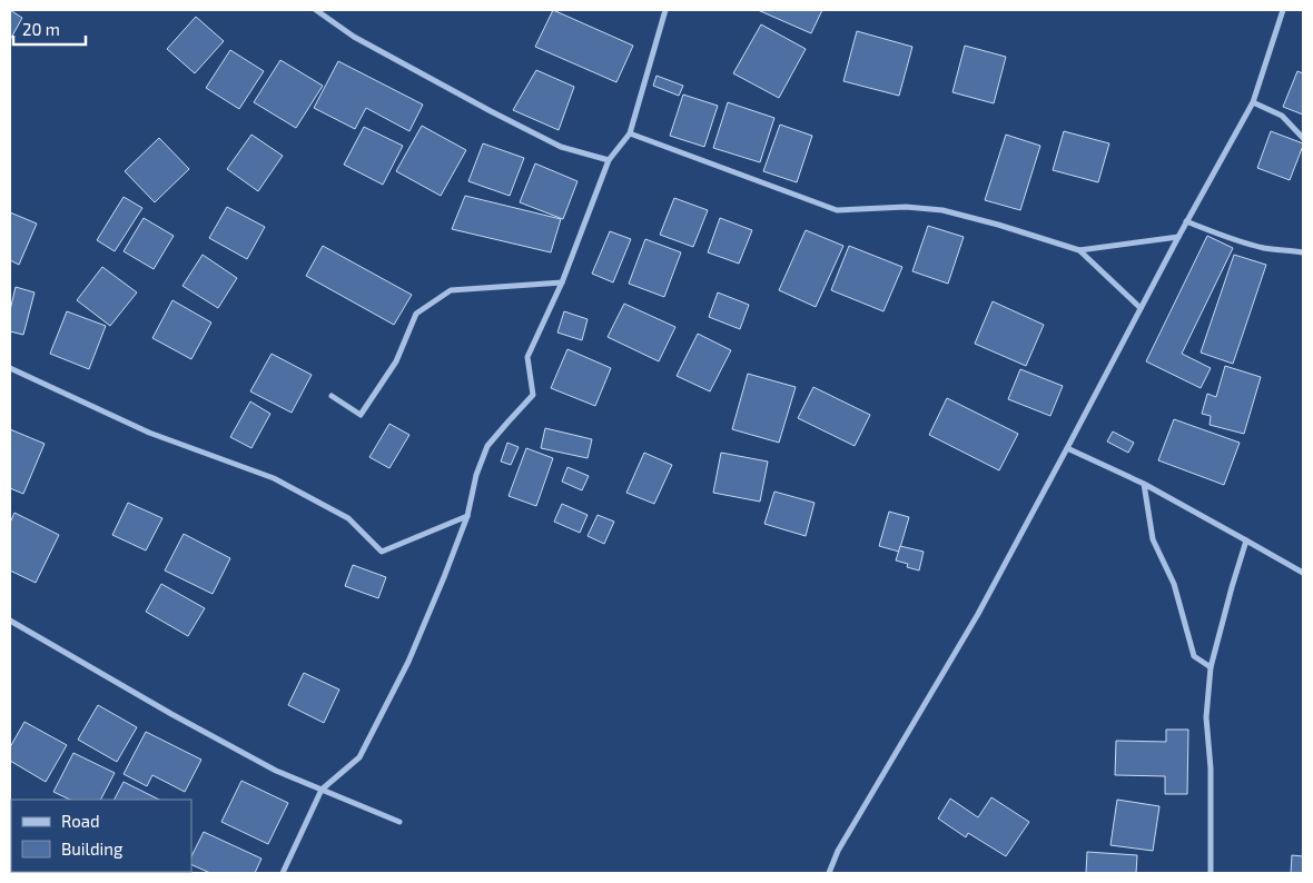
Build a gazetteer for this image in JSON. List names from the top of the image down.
{
  "legend": ["Road", "Building"],
  "scale_bar": "20 m"
}
